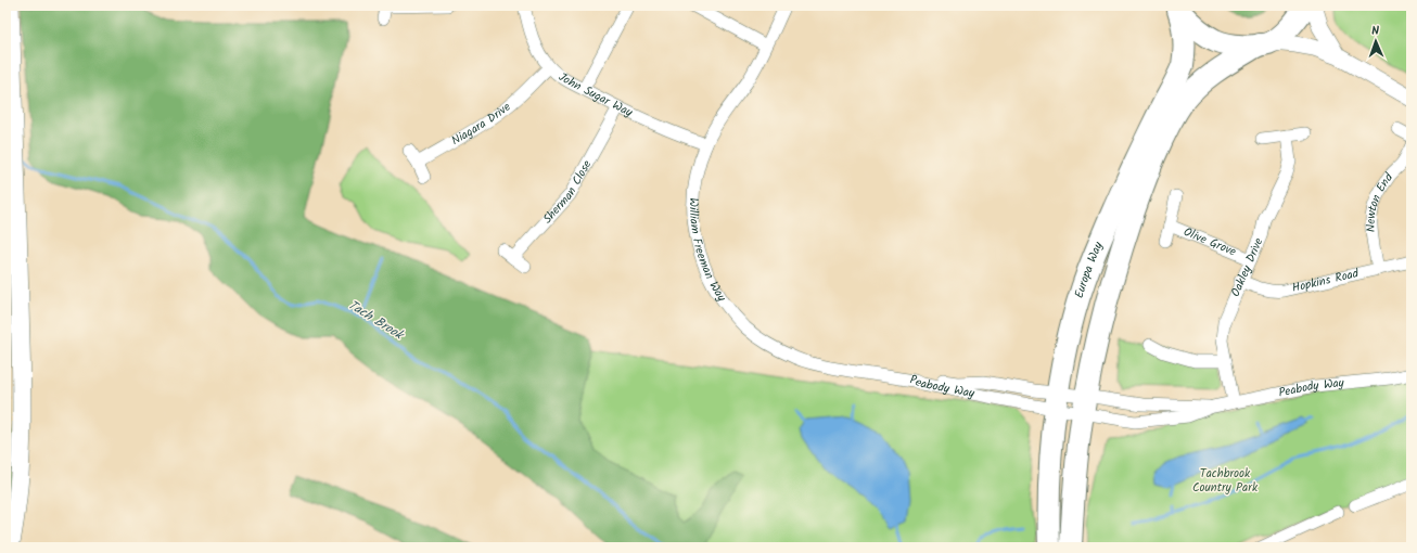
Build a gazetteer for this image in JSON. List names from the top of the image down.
{
  "streets": {
    "highway": ["Europa Way"],
    "street": [
      "John Sugar Way",
      "Niagara Drive",
      "Sherman Close",
      "Newton End",
      "Olive Grove",
      "William Freeman Way",
      "Oakley Drive",
      "Hopkins Road",
      "Peabody Way"
    ]
  },
  "crossings": [
    ["John Sugar Way", "Niagara Drive"],
    ["John Sugar Way", "Sherman Close"],
    ["John Sugar Way", "William Freeman Way"],
    ["Newton End", "Hopkins Road"],
    ["Olive Grove", "Oakley Drive"],
    ["William Freeman Way", "Peabody Way"],
    ["Oakley Drive", "Hopkins Road"],
    ["Oakley Drive", "Peabody Way"],
    ["Europa Way", "Peabody Way"]
  ],
  "water": ["Tach Brook"],
  "parks": ["Tachbrook Country Park"],
  "north": "top"
}
